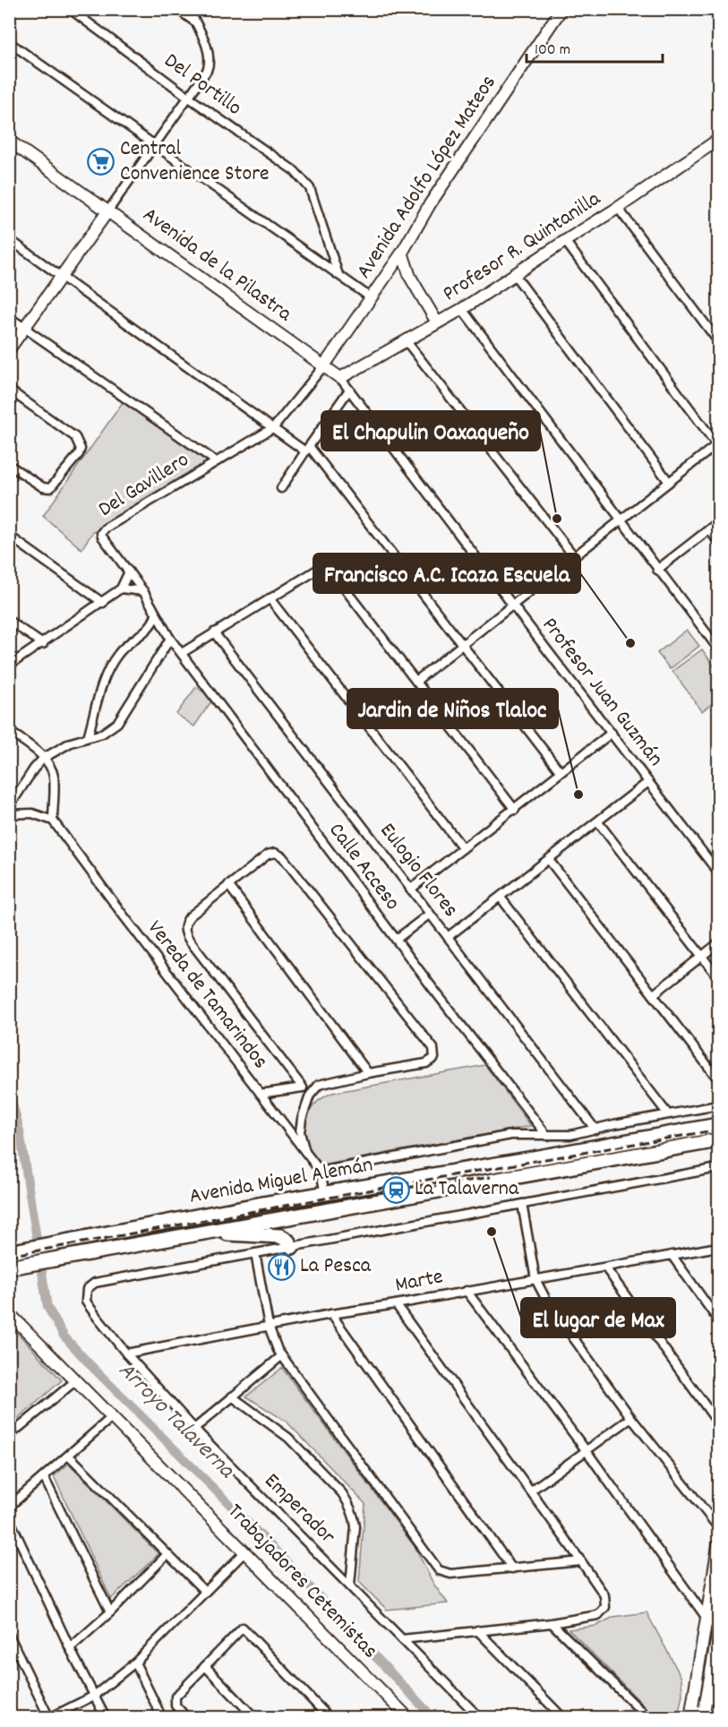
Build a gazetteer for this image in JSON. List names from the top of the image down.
{
  "streets": {
    "highway": ["Avenida Miguel Alemán"],
    "street": [
      "Del Portillo",
      "Avenida Adolfo López Mateos",
      "Profesor R. Quintanilla",
      "Avenida de la Pilastra",
      "Del Gavillero",
      "Profesor Juan Guzmán",
      "Calle Acceso",
      "Eulogio Flores",
      "Vereda de Tamarindos",
      "Marte",
      "Emperador",
      "Trabajadores Cetemistas"
    ]
  },
  "crossings": [
    ["Avenida Adolfo López Mateos", "Avenida de la Pilastra"],
    ["Avenida Adolfo López Mateos", "Del Gavillero"],
    ["Profesor R. Quintanilla", "Avenida de la Pilastra"],
    ["Profesor R. Quintanilla", "Profesor Juan Guzmán"],
    ["Avenida de la Pilastra", "Del Gavillero"],
    ["Avenida de la Pilastra", "Profesor Juan Guzmán"],
    ["Del Gavillero", "Calle Acceso"],
    ["Vereda de Tamarindos", "Avenida Miguel Alemán"],
    ["Marte", "Emperador"]
  ],
  "water": ["Arroyo Talaverna"],
  "places": {
    "supermarket": ["Central Convenience Store"],
    "other": [
      "El Chapulin Oaxaqueño",
      "Francisco A.C. Icaza Escuela",
      "Jardin de Niños Tlaloc",
      "El lugar de Max"
    ],
    "station": ["La Talaverna"],
    "restaurant": ["La Pesca"]
  },
  "scale_bar": "100 m"
}
